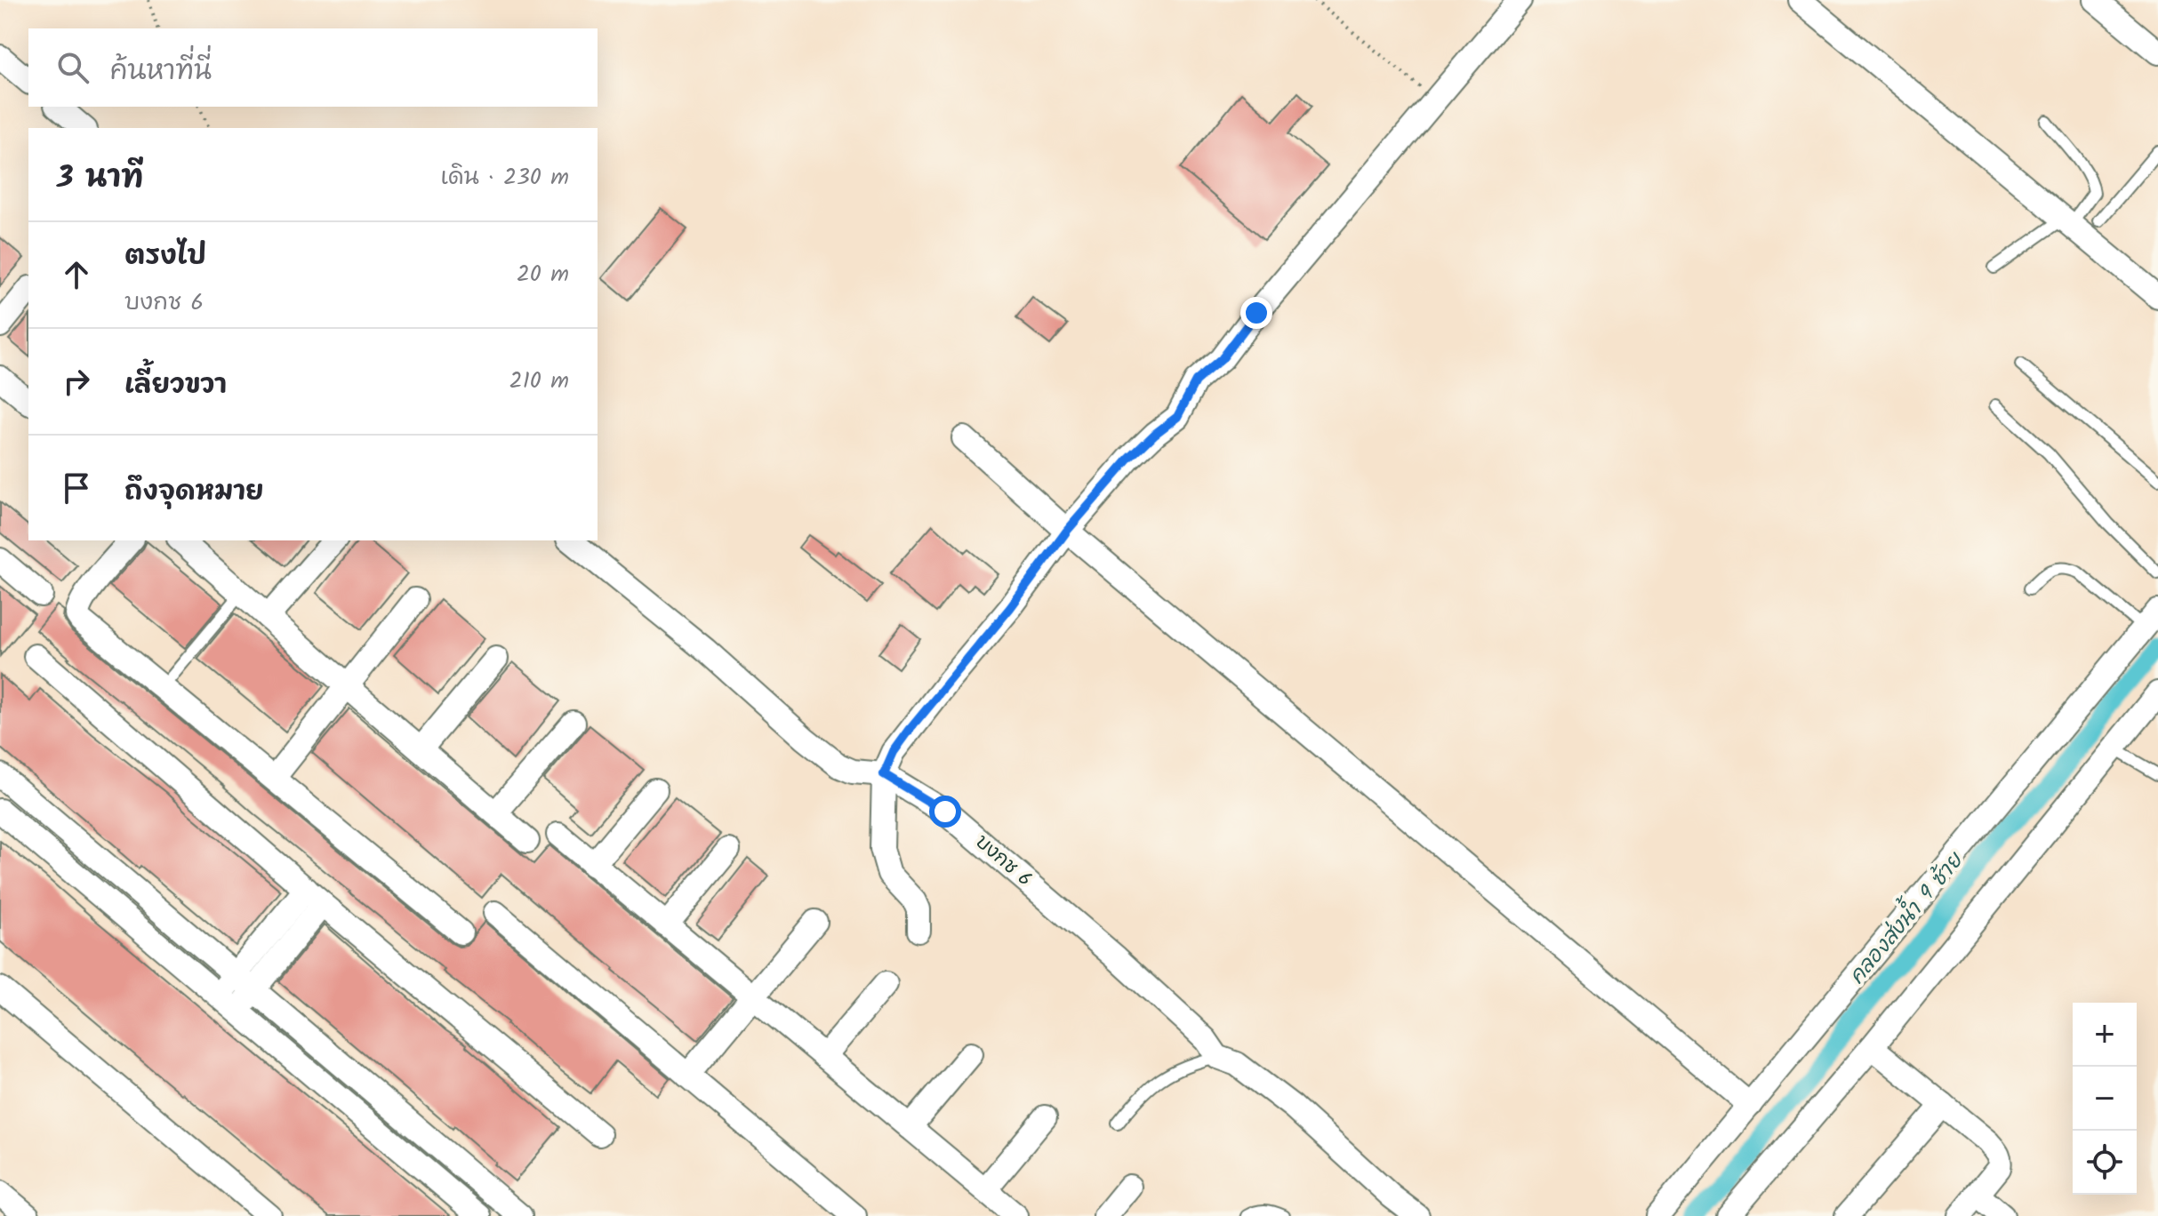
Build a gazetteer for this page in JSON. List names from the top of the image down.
{
  "streets": {
    "street": ["บงกช 6"]
  },
  "water": ["คลองส่งน้ำ 9 ซ้าย"],
  "page": {
    "search": "ค้นหาที่นี่",
    "heading": ["3 นาที", "เดิน · 230 m"],
    "list": [
      ["ตรงไป", "บงกช 6", "20 m"],
      ["เลี้ยวขวา", "210 m"],
      "ถึงจุดหมาย"
    ],
    "map_buttons": ["+", "−"]
  }
}
